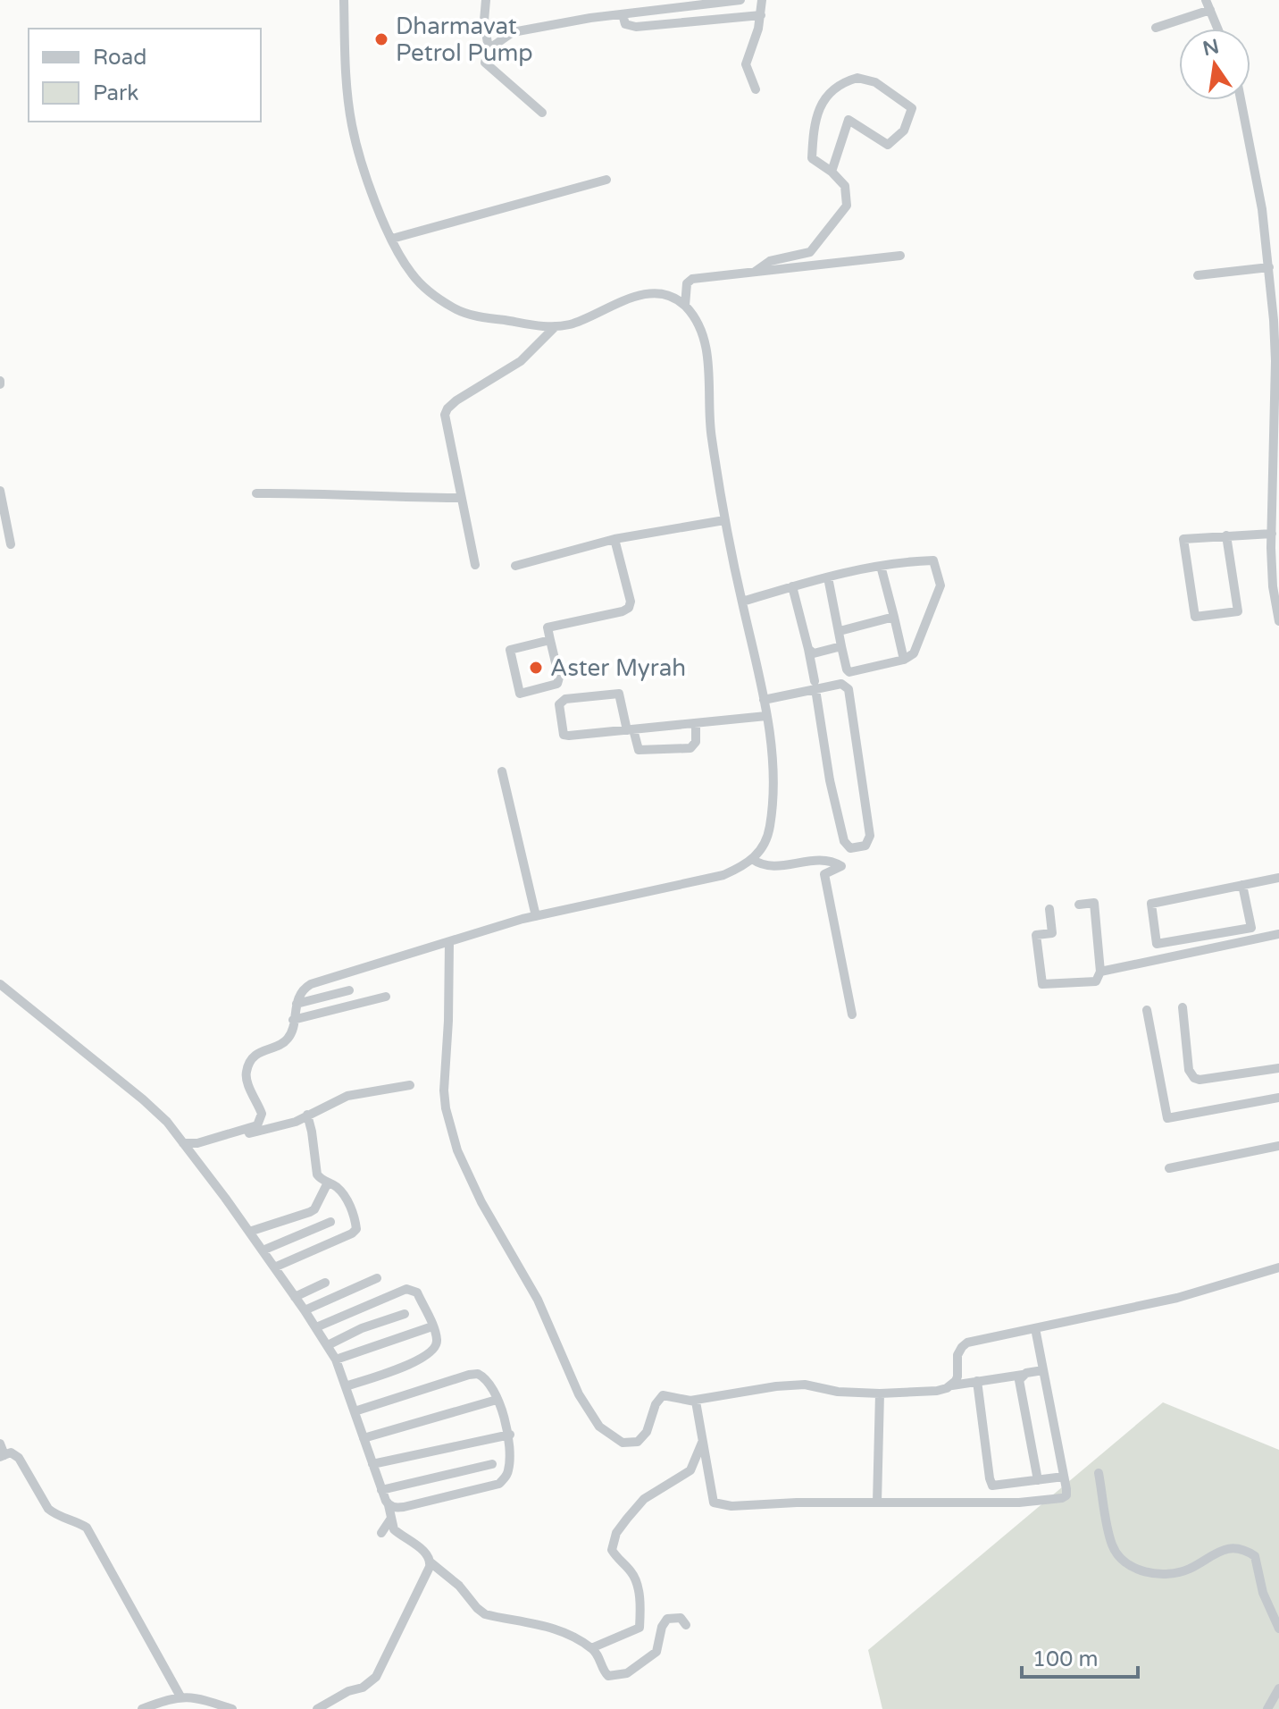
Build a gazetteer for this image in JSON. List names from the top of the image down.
{
  "places": ["Dharmavat Petrol Pump", "Aster Myrah"],
  "legend": ["Road", "Park"],
  "scale_bar": "100 m",
  "north": "top"
}
